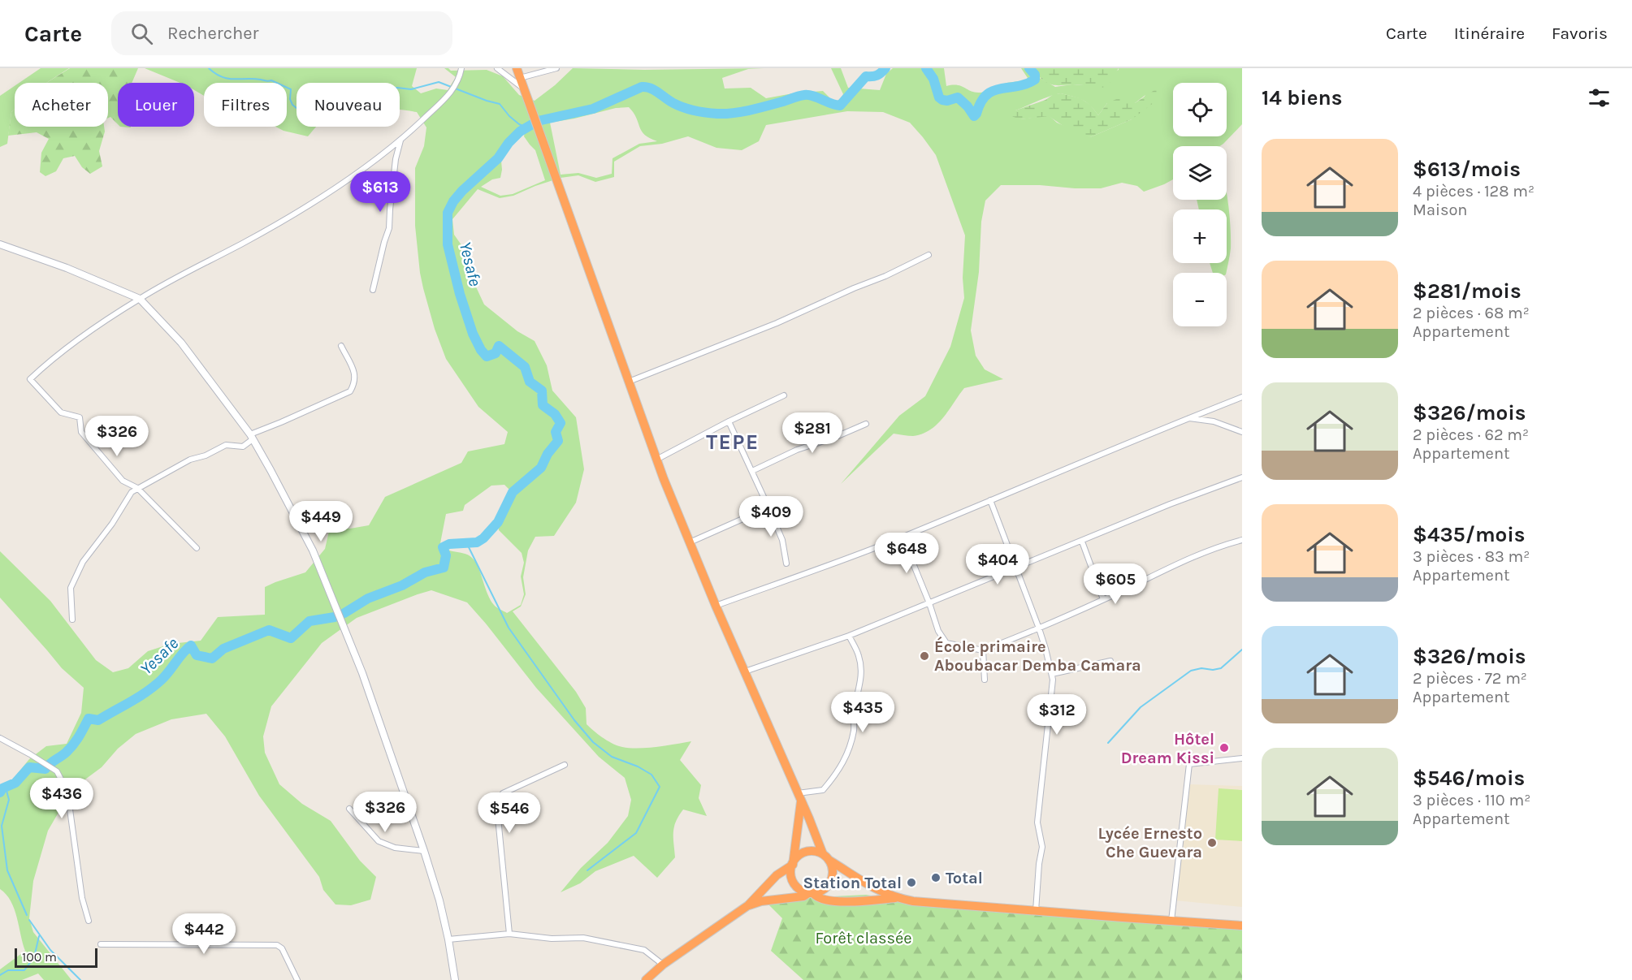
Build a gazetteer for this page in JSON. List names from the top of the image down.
{
  "districts": ["TEPE"],
  "water": ["Yesafe"],
  "parks": ["Forêt classée"],
  "places": [
    "École primaire Aboubacar Demba Camara",
    "Hôtel Dream Kissi",
    "Lycée Ernesto Che Guevara",
    "Total",
    "Station Total"
  ],
  "scale_bar": "100 m",
  "page": {
    "header": "Carte",
    "search": "Rechercher",
    "nav": ["Carte", "Itinéraire", "Favoris"],
    "heading": "14 biens",
    "map_buttons": ["+", "−"],
    "chip": [
      "Acheter",
      "Louer",
      "Filtres",
      "Nouveau"
    ],
    "list": [
      {
        "name": "$613/mois",
        "note": "4 pièces · 128 m² · Maison"
      },
      {
        "name": "$281/mois",
        "note": "2 pièces · 68 m² · Appartement"
      },
      {
        "name": "$326/mois",
        "note": "2 pièces · 62 m² · Appartement"
      },
      {
        "name": "$435/mois",
        "note": "3 pièces · 83 m² · Appartement"
      },
      {
        "name": "$326/mois",
        "note": "2 pièces · 72 m² · Appartement"
      },
      {
        "name": "$546/mois",
        "note": "3 pièces · 110 m² · Appartement"
      }
    ],
    "price": [
      "$613",
      "$281",
      "$326",
      "$409",
      "$449",
      "$648",
      "$404",
      "$605",
      "$435",
      "$312",
      "$436",
      "$326",
      "$546",
      "$442"
    ],
    "scale": "100 m"
  }
}
